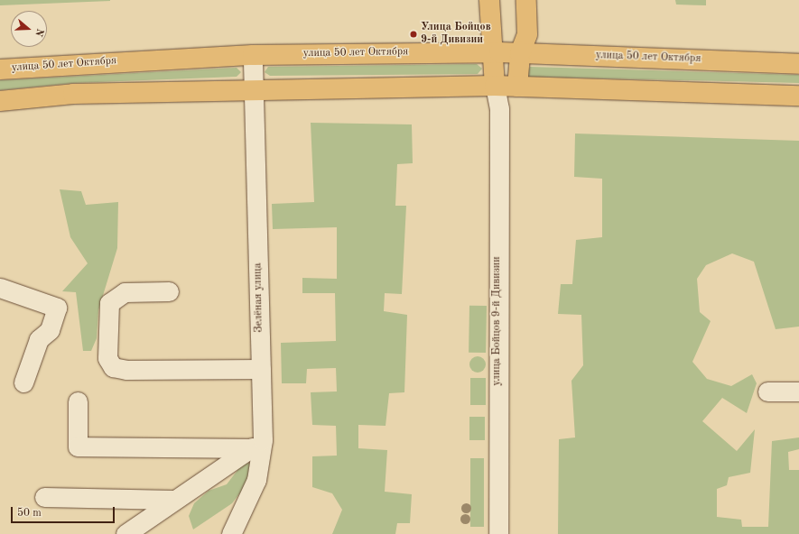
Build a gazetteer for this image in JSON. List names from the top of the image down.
{
  "streets": {
    "main road": ["улица 50 лет Октября", "улица Бойцов 9-й Дивизии"],
    "street": ["Зелёная улица"]
  },
  "crossings": [
    ["улица 50 лет Октября", "Зелёная улица"],
    ["улица 50 лет Октября", "улица Бойцов 9-й Дивизии"]
  ],
  "places": ["Улица Бойцов 9-й Дивизии"],
  "scale_bar": "50 m",
  "north": "right"
}
